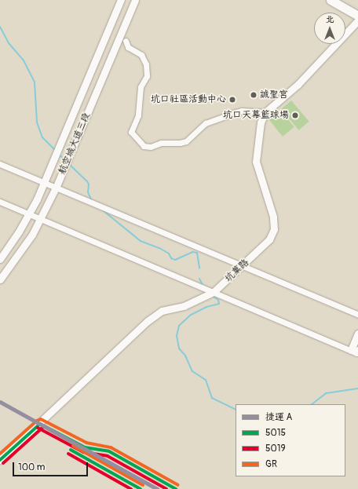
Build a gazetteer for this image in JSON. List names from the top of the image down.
{
  "streets": {
    "street": ["航空城大道三段", "坑菓路"]
  },
  "places": ["誠聖宮", "坑口社區活動中心", "坑口天幕籃球場"],
  "lines": [
    "metro line A",
    "transit line GR",
    "transit line 5015",
    "transit line 5019"
  ],
  "legend": [
    "捷運 A",
    "5015",
    "5019",
    "GR"
  ],
  "scale_bar": "100 m",
  "north": "top"
}
